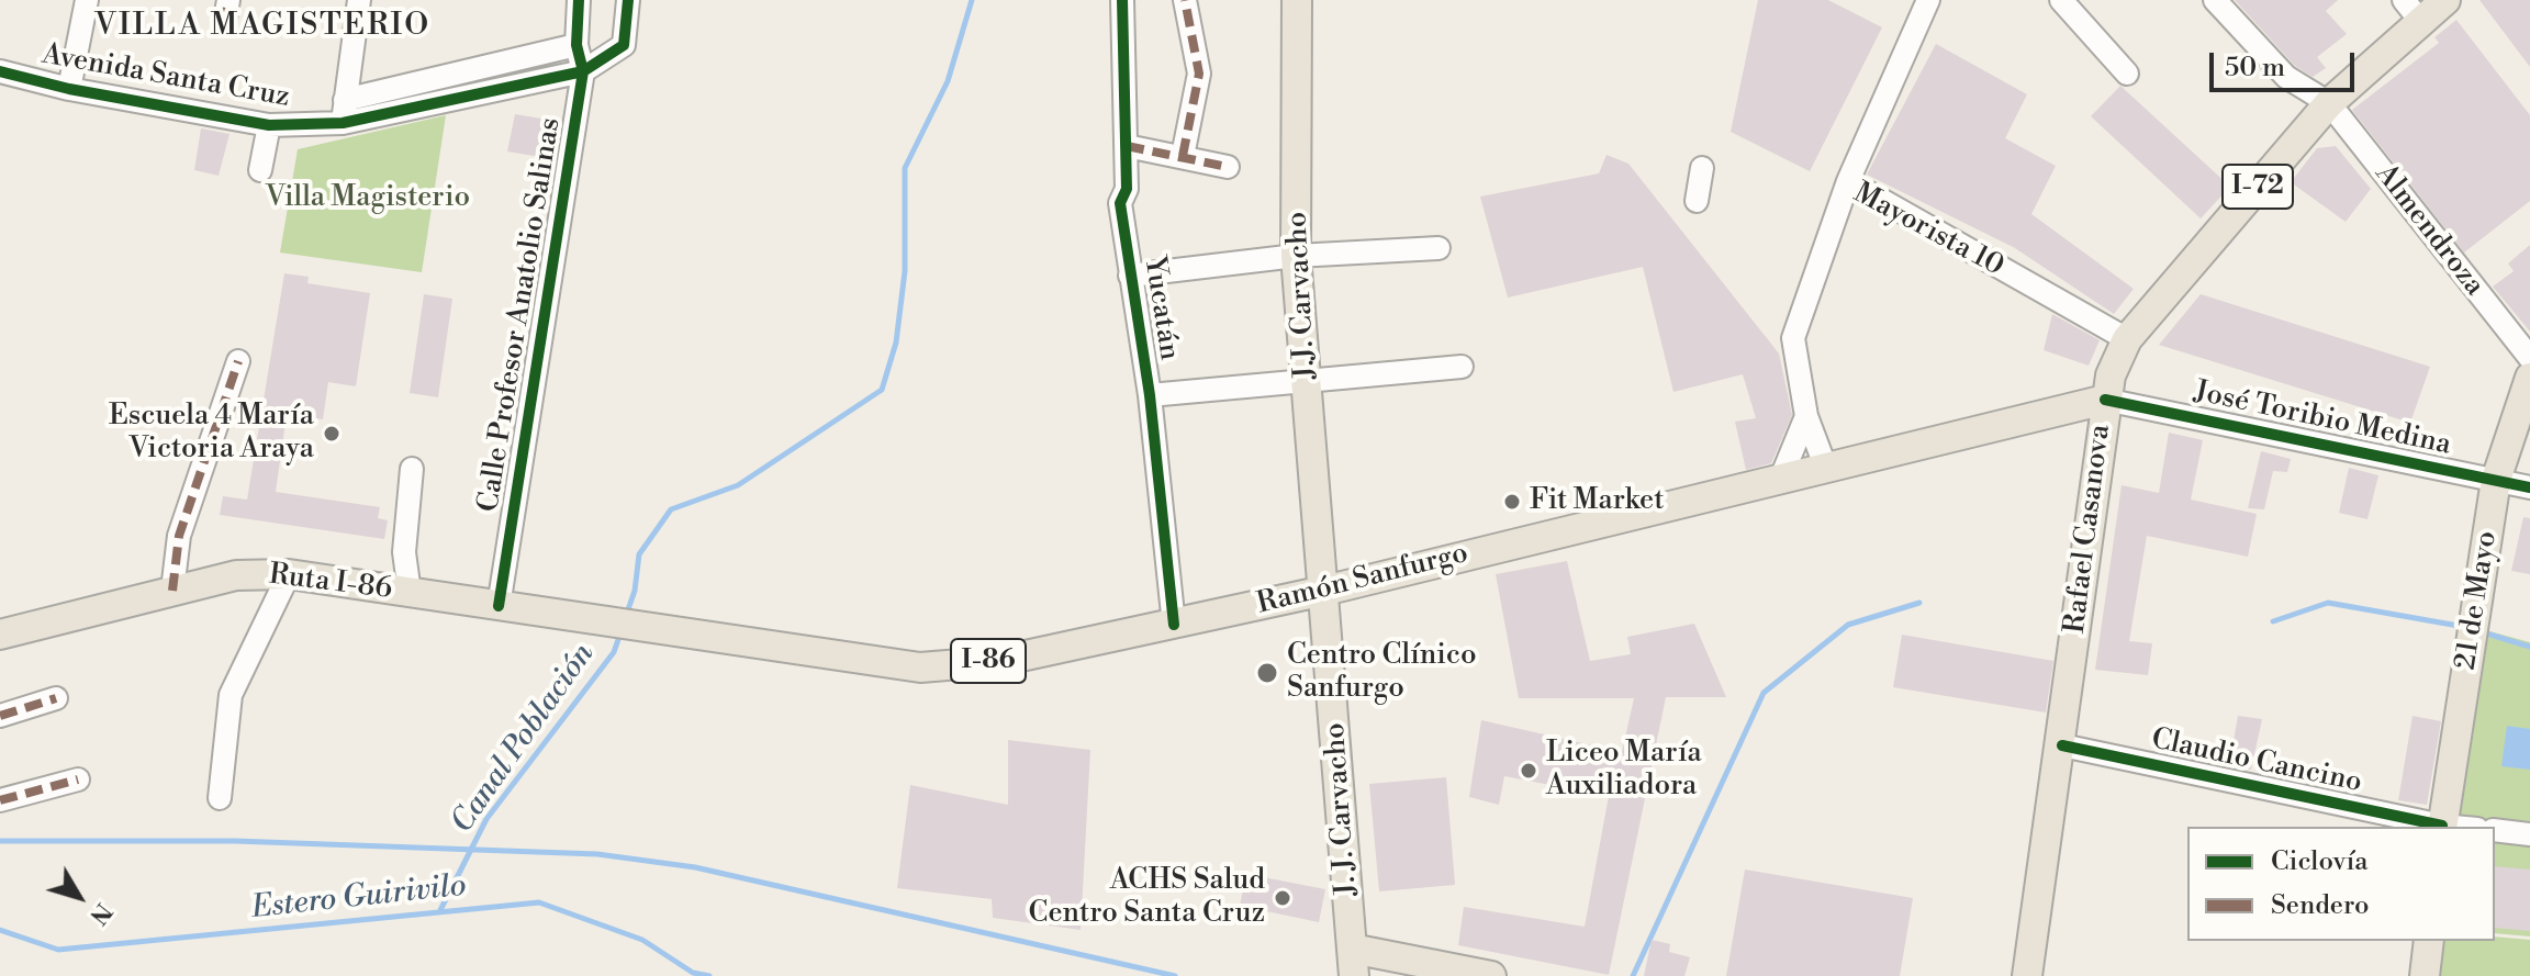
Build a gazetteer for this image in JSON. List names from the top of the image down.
{
  "streets": {
    "main road": [
      "I-72",
      "J.J. Carvacho",
      "Rafael Casanova",
      "Ramón Sanfurgo",
      "Ruta I-86",
      "21 de Mayo",
      "I-86",
      "J. J. Carvacho"
    ],
    "street": [
      "Avenida Santa Cruz",
      "Mayorista 10",
      "Almendroza",
      "Yucatán",
      "Calle Profesor Anatolio Salinas",
      "José Toribio Medina",
      "Claudio Cancino"
    ]
  },
  "crossings": [
    ["Avenida Santa Cruz", "Calle Profesor Anatolio Salinas"],
    ["Mayorista 10", "Rafael Casanova"],
    ["Mayorista 10", "Ramón Sanfurgo"],
    ["Almendroza", "Rafael Casanova"],
    ["J.J. Carvacho", "Ramón Sanfurgo"],
    ["J.J. Carvacho", "J. J. Carvacho"],
    ["Yucatán", "Ramón Sanfurgo"],
    ["Calle Profesor Anatolio Salinas", "Ruta I-86"],
    ["José Toribio Medina", "Rafael Casanova"],
    ["José Toribio Medina", "Ramón Sanfurgo"],
    ["José Toribio Medina", "21 de Mayo"],
    ["Rafael Casanova", "Ramón Sanfurgo"],
    ["Rafael Casanova", "Claudio Cancino"],
    ["Ramón Sanfurgo", "Ruta I-86"],
    ["Ramón Sanfurgo", "J. J. Carvacho"],
    ["21 de Mayo", "Claudio Cancino"]
  ],
  "districts": ["VILLA MAGISTERIO"],
  "water": ["Canal Población", "Estero Guirivilo"],
  "parks": ["Villa Magisterio"],
  "places": [
    "Escuela 4 María Victoria Araya",
    "Fit Market",
    "Centro Clínico Sanfurgo",
    "Liceo María Auxiliadora",
    "ACHS Salud Centro Santa Cruz"
  ],
  "legend": ["Ciclovía", "Sendero"],
  "scale_bar": "50 m",
  "north": "bottom right"
}
